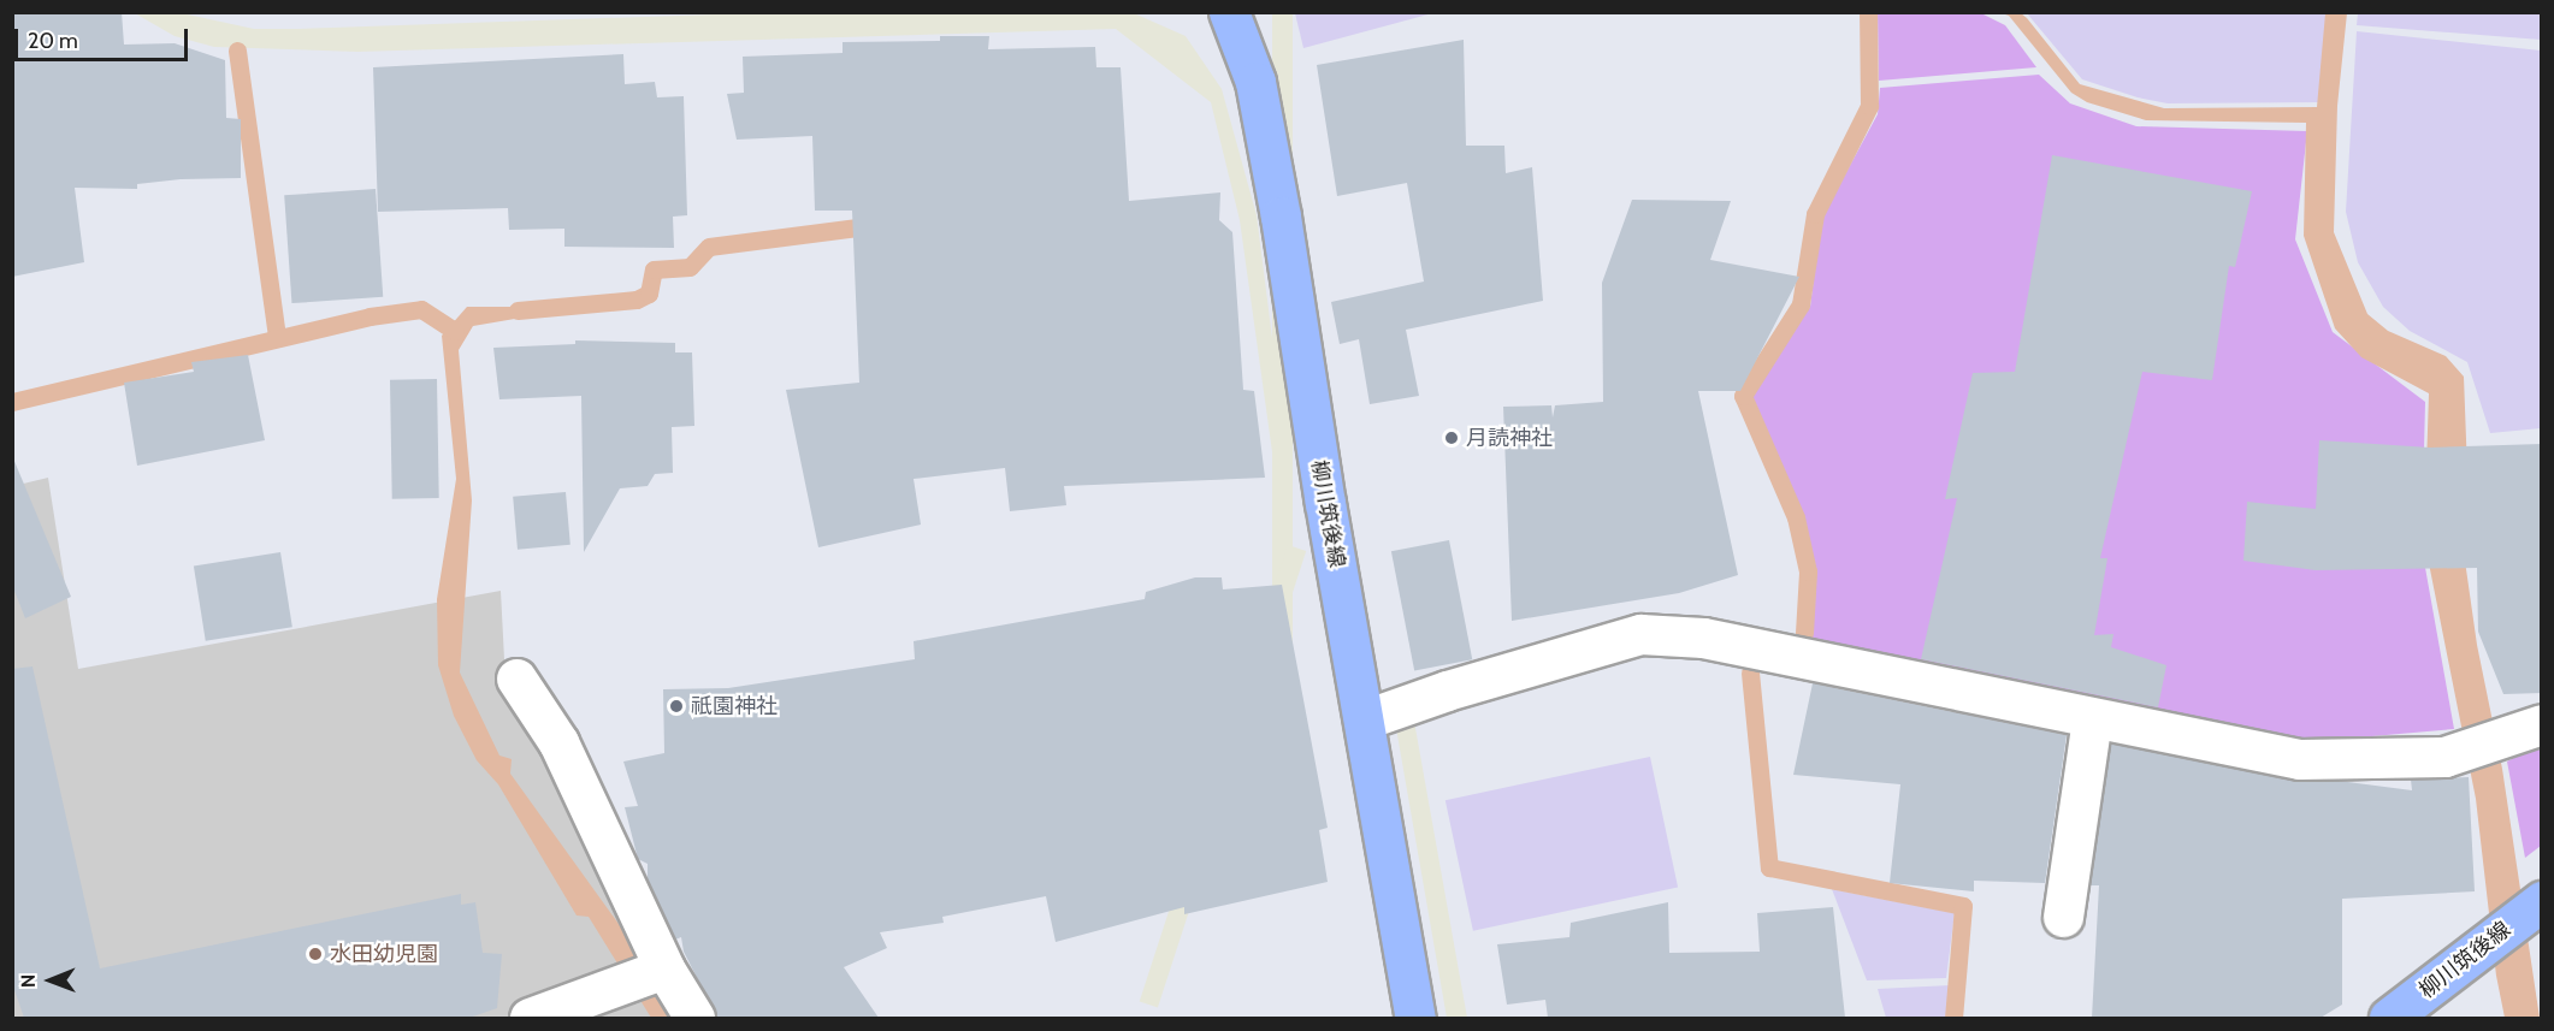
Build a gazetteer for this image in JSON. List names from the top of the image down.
{
  "streets": {
    "main road": ["柳川筑後線"]
  },
  "places": ["月読神社", "祇園神社", "水田幼児園"],
  "scale_bar": "20 m",
  "north": "left"
}
